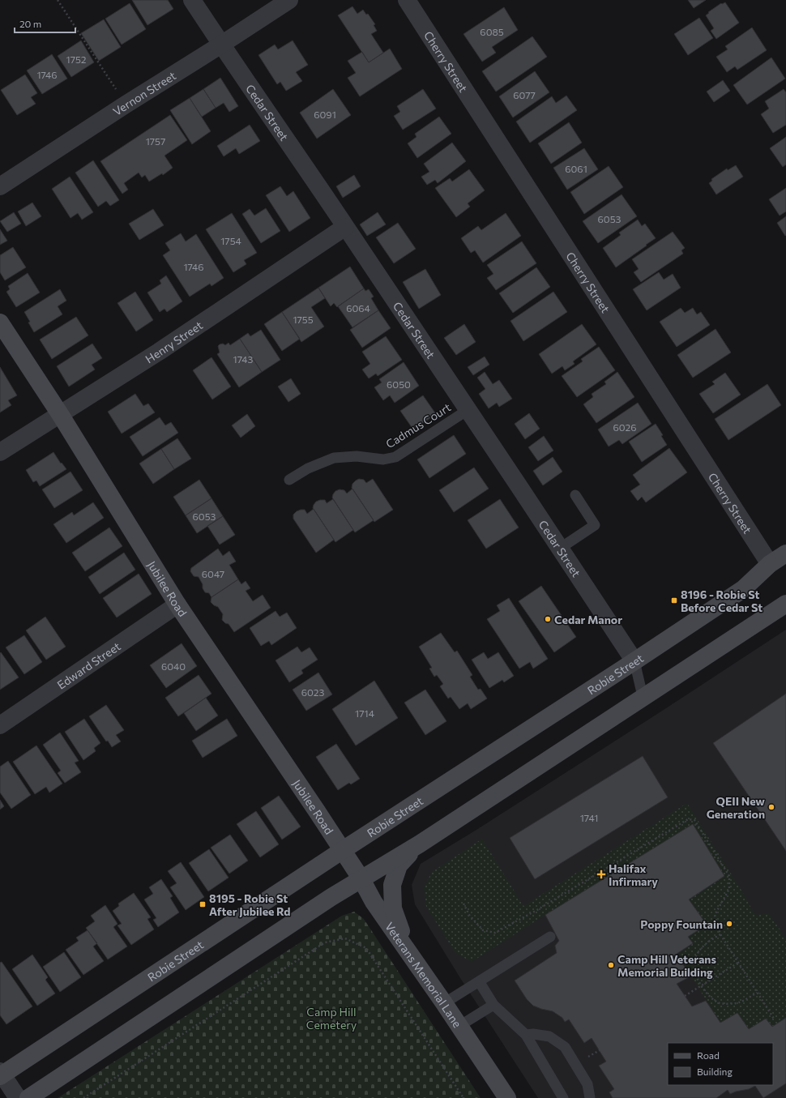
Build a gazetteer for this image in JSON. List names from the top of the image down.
{
  "streets": {
    "main road": ["Jubilee Road", "Robie Street", "Veterans Memorial Lane"],
    "street": [
      "Cherry Street",
      "Vernon Street",
      "Cedar Street",
      "Henry Street",
      "Edward Street"
    ],
    "lane": ["Cadmus Court"]
  },
  "crossings": [
    ["Cherry Street", "Robie Street"],
    ["Vernon Street", "Cedar Street"],
    ["Cedar Street", "Henry Street"],
    ["Cedar Street", "Cadmus Court"],
    ["Cedar Street", "Robie Street"],
    ["Henry Street", "Jubilee Road"],
    ["Jubilee Road", "Edward Street"],
    ["Jubilee Road", "Robie Street"],
    ["Jubilee Road", "Veterans Memorial Lane"],
    ["Robie Street", "Veterans Memorial Lane"]
  ],
  "parks": ["Camp Hill Cemetery"],
  "places": {
    "transit": ["8196 - Robie St Before Cedar St", "8195 - Robie St After Jubilee Rd"],
    "other": [
      "Cedar Manor",
      "QEII New Generation",
      "Poppy Fountain",
      "Camp Hill Veterans Memorial Building"
    ],
    "health": ["Halifax Infirmary"]
  },
  "house_numbers": [
    "6085",
    "1752",
    "1746",
    "6077",
    "6091",
    "1757",
    "6061",
    "6053",
    "1754",
    "1746",
    "6064",
    "1755",
    "1743",
    "6050",
    "6026",
    "6053",
    "6047",
    "6040",
    "6023",
    "1714",
    "1741"
  ],
  "legend": ["Road", "Building"],
  "scale_bar": "20 m"
}
